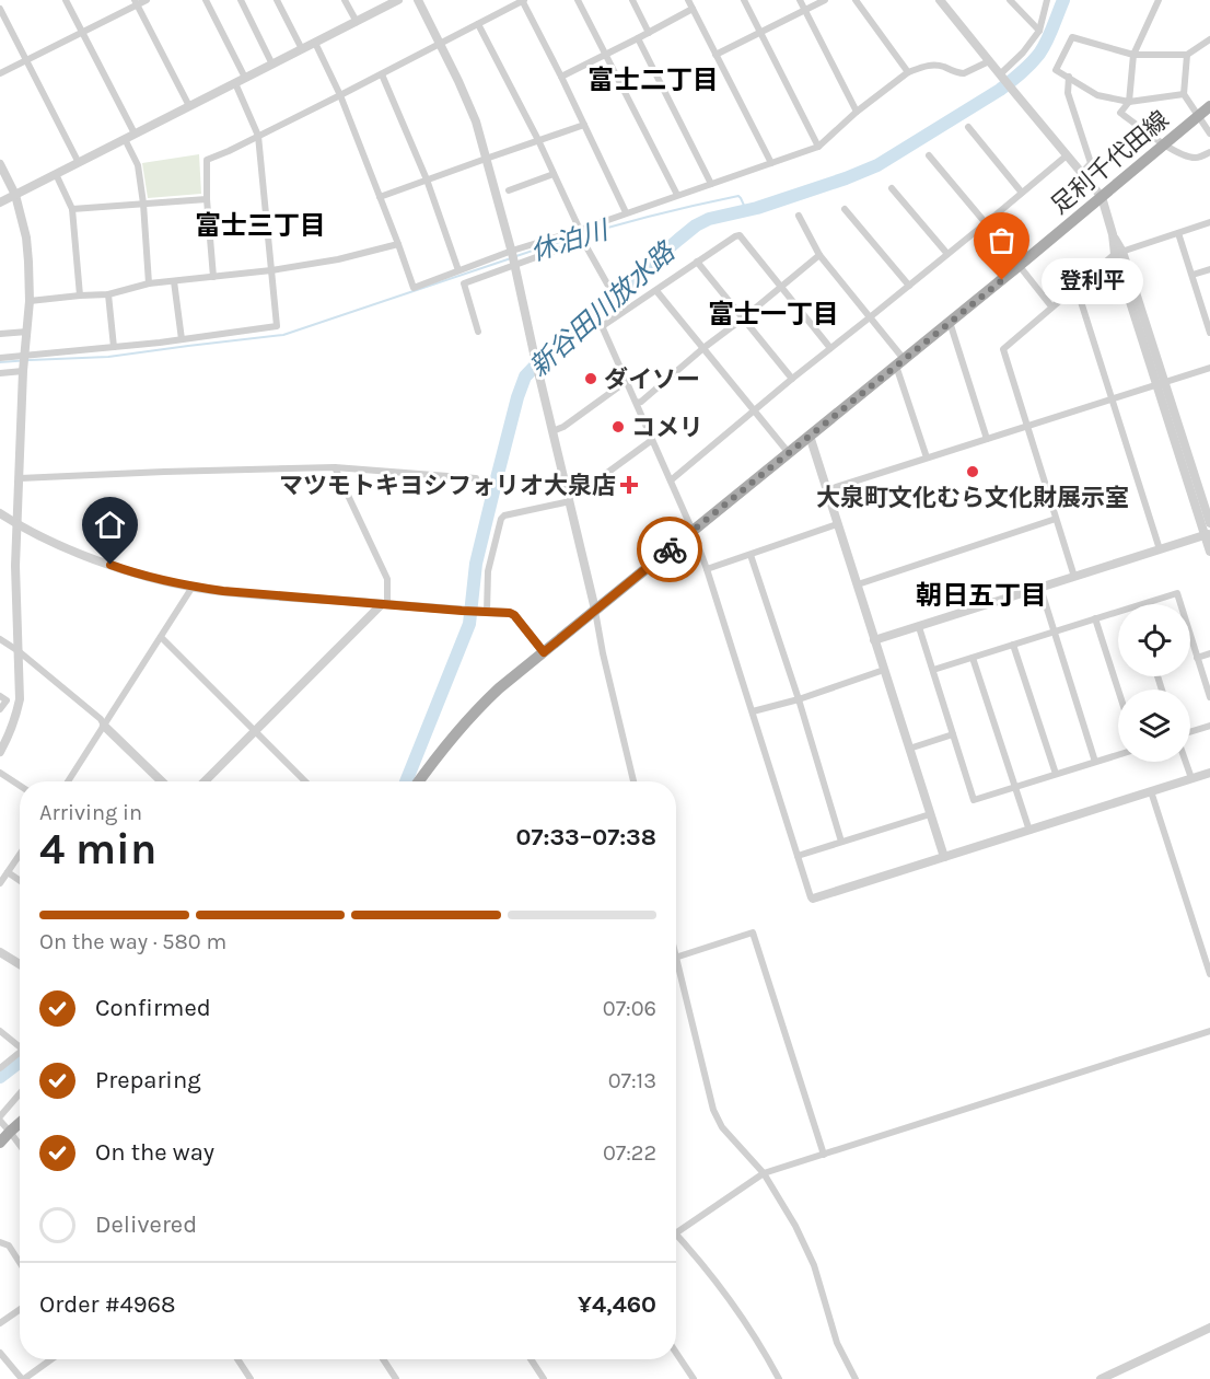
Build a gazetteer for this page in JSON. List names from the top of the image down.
{
  "streets": {
    "main road": ["足利千代田線"]
  },
  "districts": [
    "富士二丁目",
    "富士三丁目",
    "富士一丁目",
    "朝日五丁目"
  ],
  "water": ["休泊川", "新谷田川放水路"],
  "places": {
    "other": [
      "登利平",
      "ダイソー",
      "コメリ",
      "大泉町文化むら文化財展示室"
    ],
    "health": ["マツモトキヨシフォリオ大泉店"]
  },
  "page": {
    "bubble": "登利平",
    "heading": ["4 min", "Arriving in", "07:33–07:38"],
    "panel": ["Order #4968", "¥4,460"],
    "bar": "On the way · 580 m",
    "list": [
      ["Confirmed", "07:06"],
      ["Preparing", "07:13"],
      ["On the way", "07:22"],
      "Delivered"
    ]
  }
}
